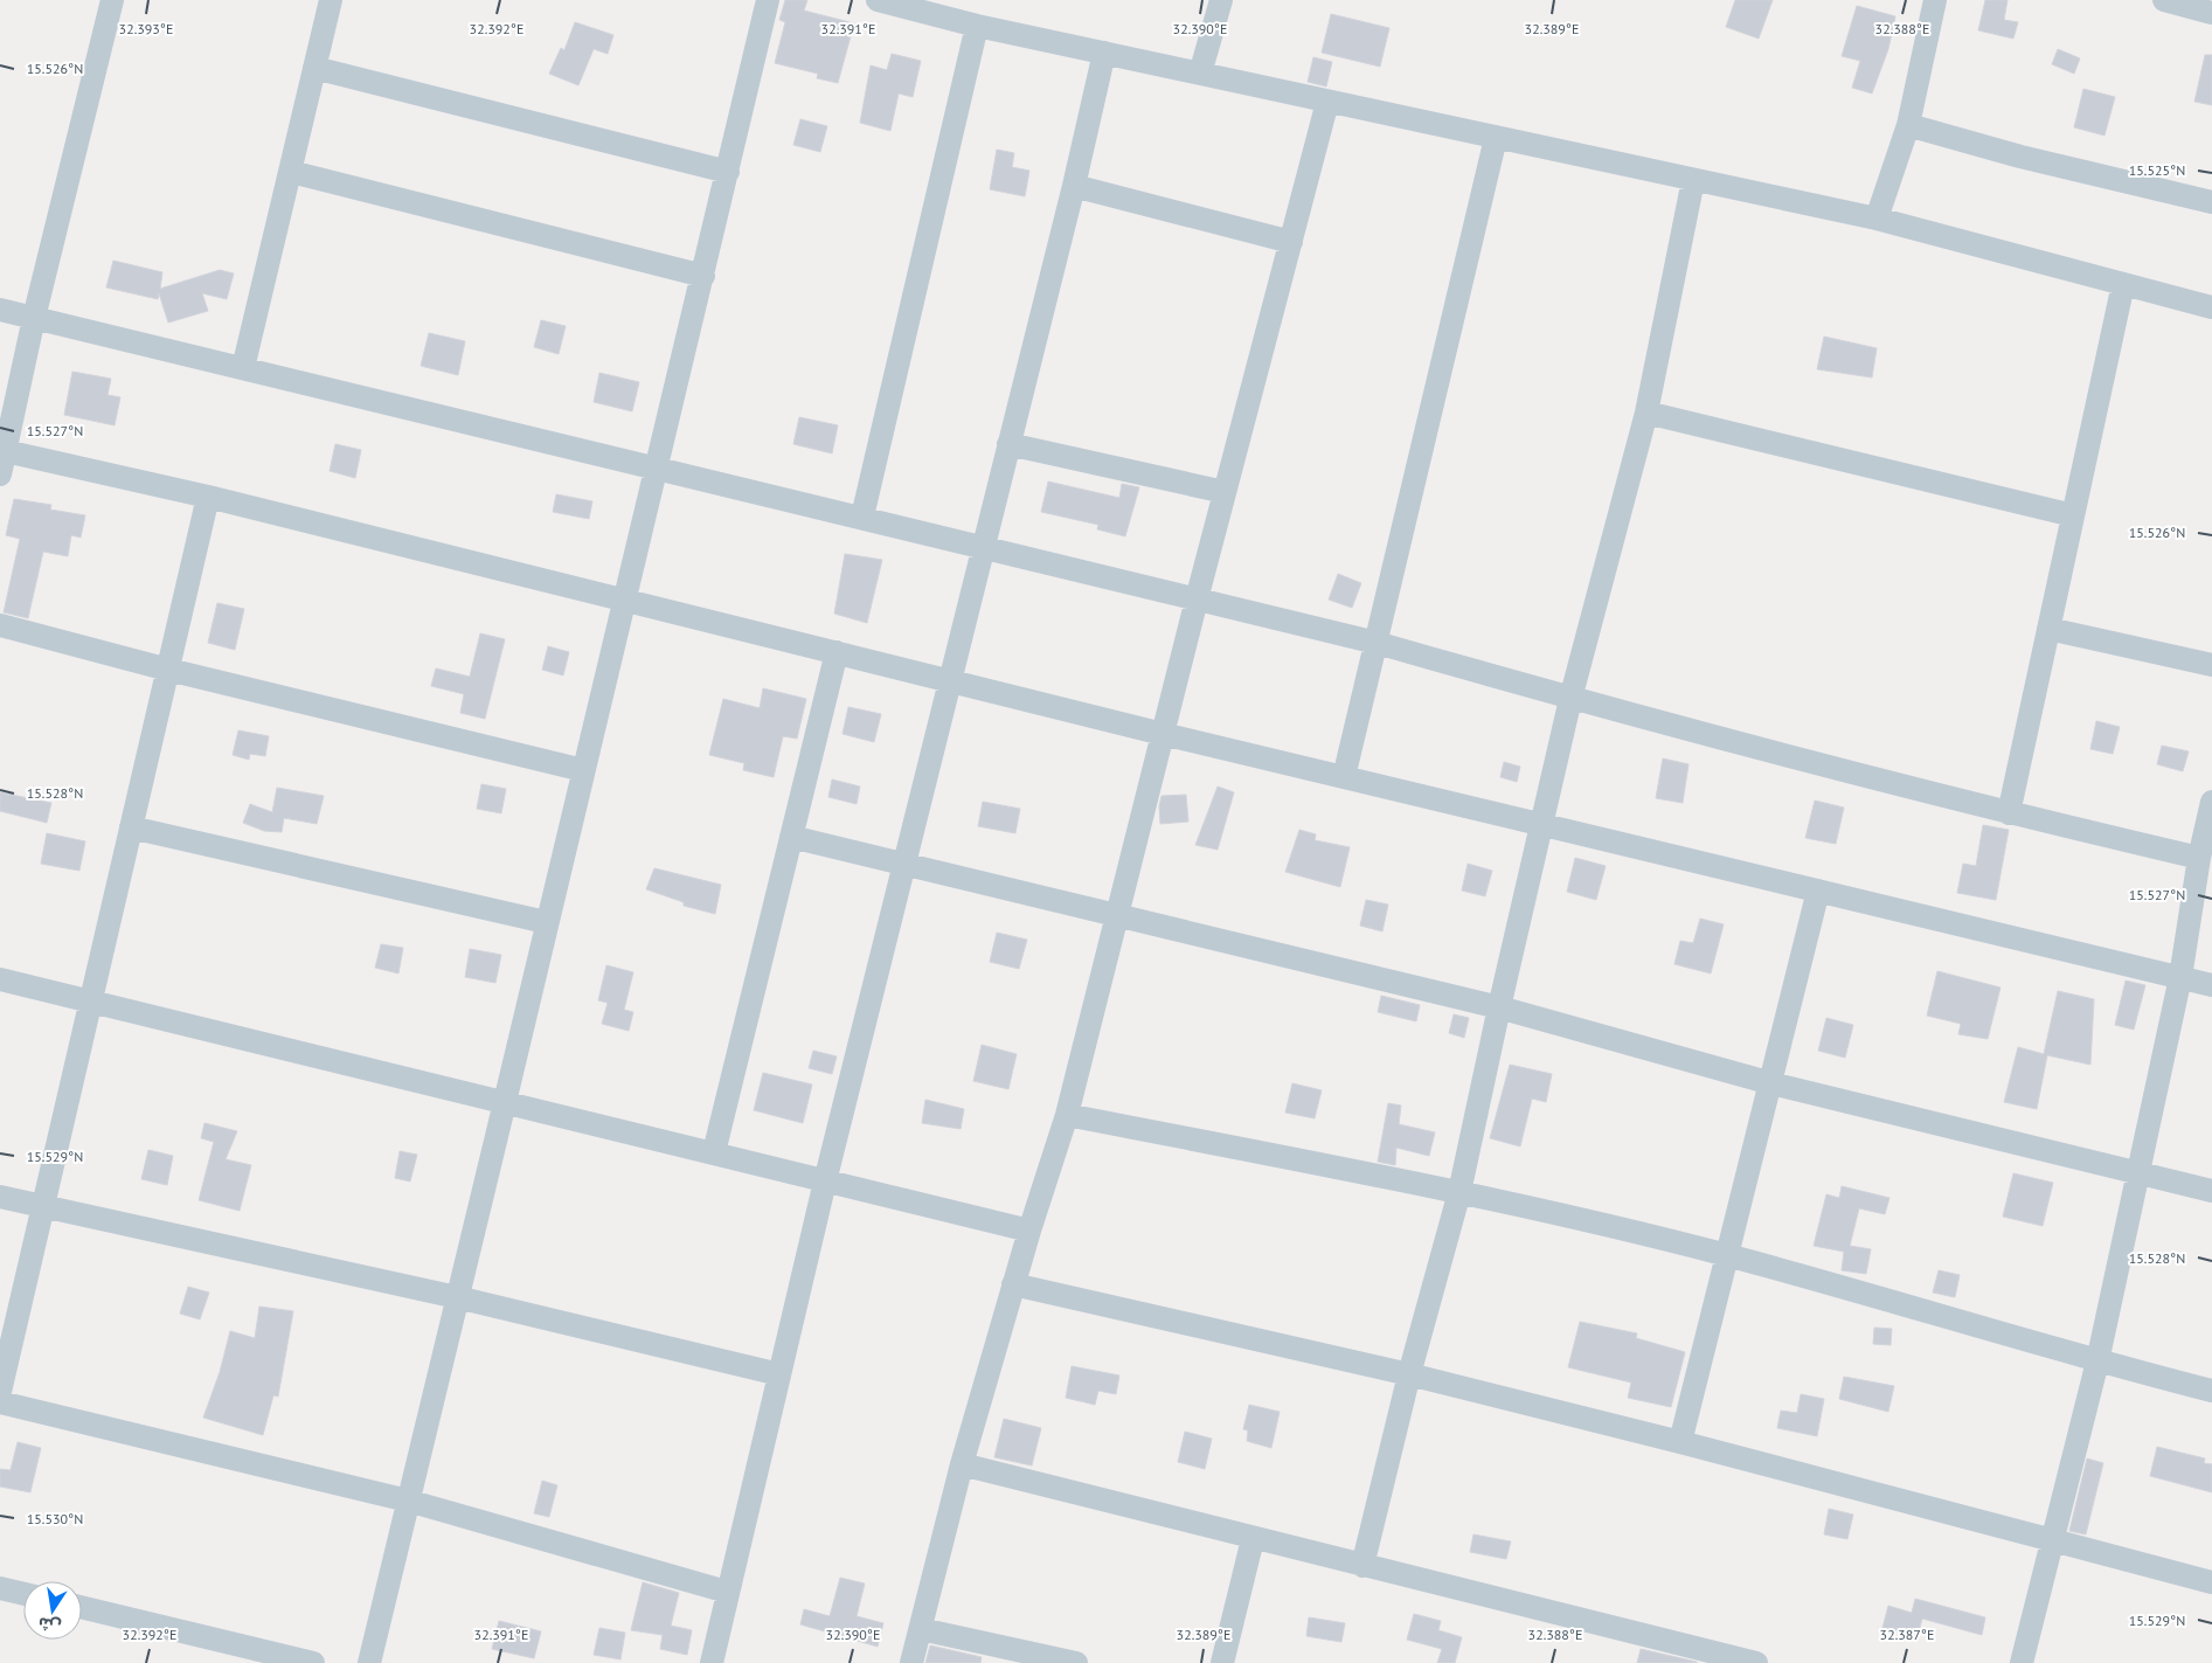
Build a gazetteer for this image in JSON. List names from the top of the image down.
{
  "north": "bottom",
  "coordinates": [
    "32.393°E",
    "32.392°E",
    "32.391°E",
    "32.390°E",
    "32.389°E",
    "32.388°E",
    "15.526°N",
    "15.525°N",
    "15.527°N",
    "15.528°N",
    "15.529°N",
    "15.530°N",
    "32.387°E"
  ]
}
